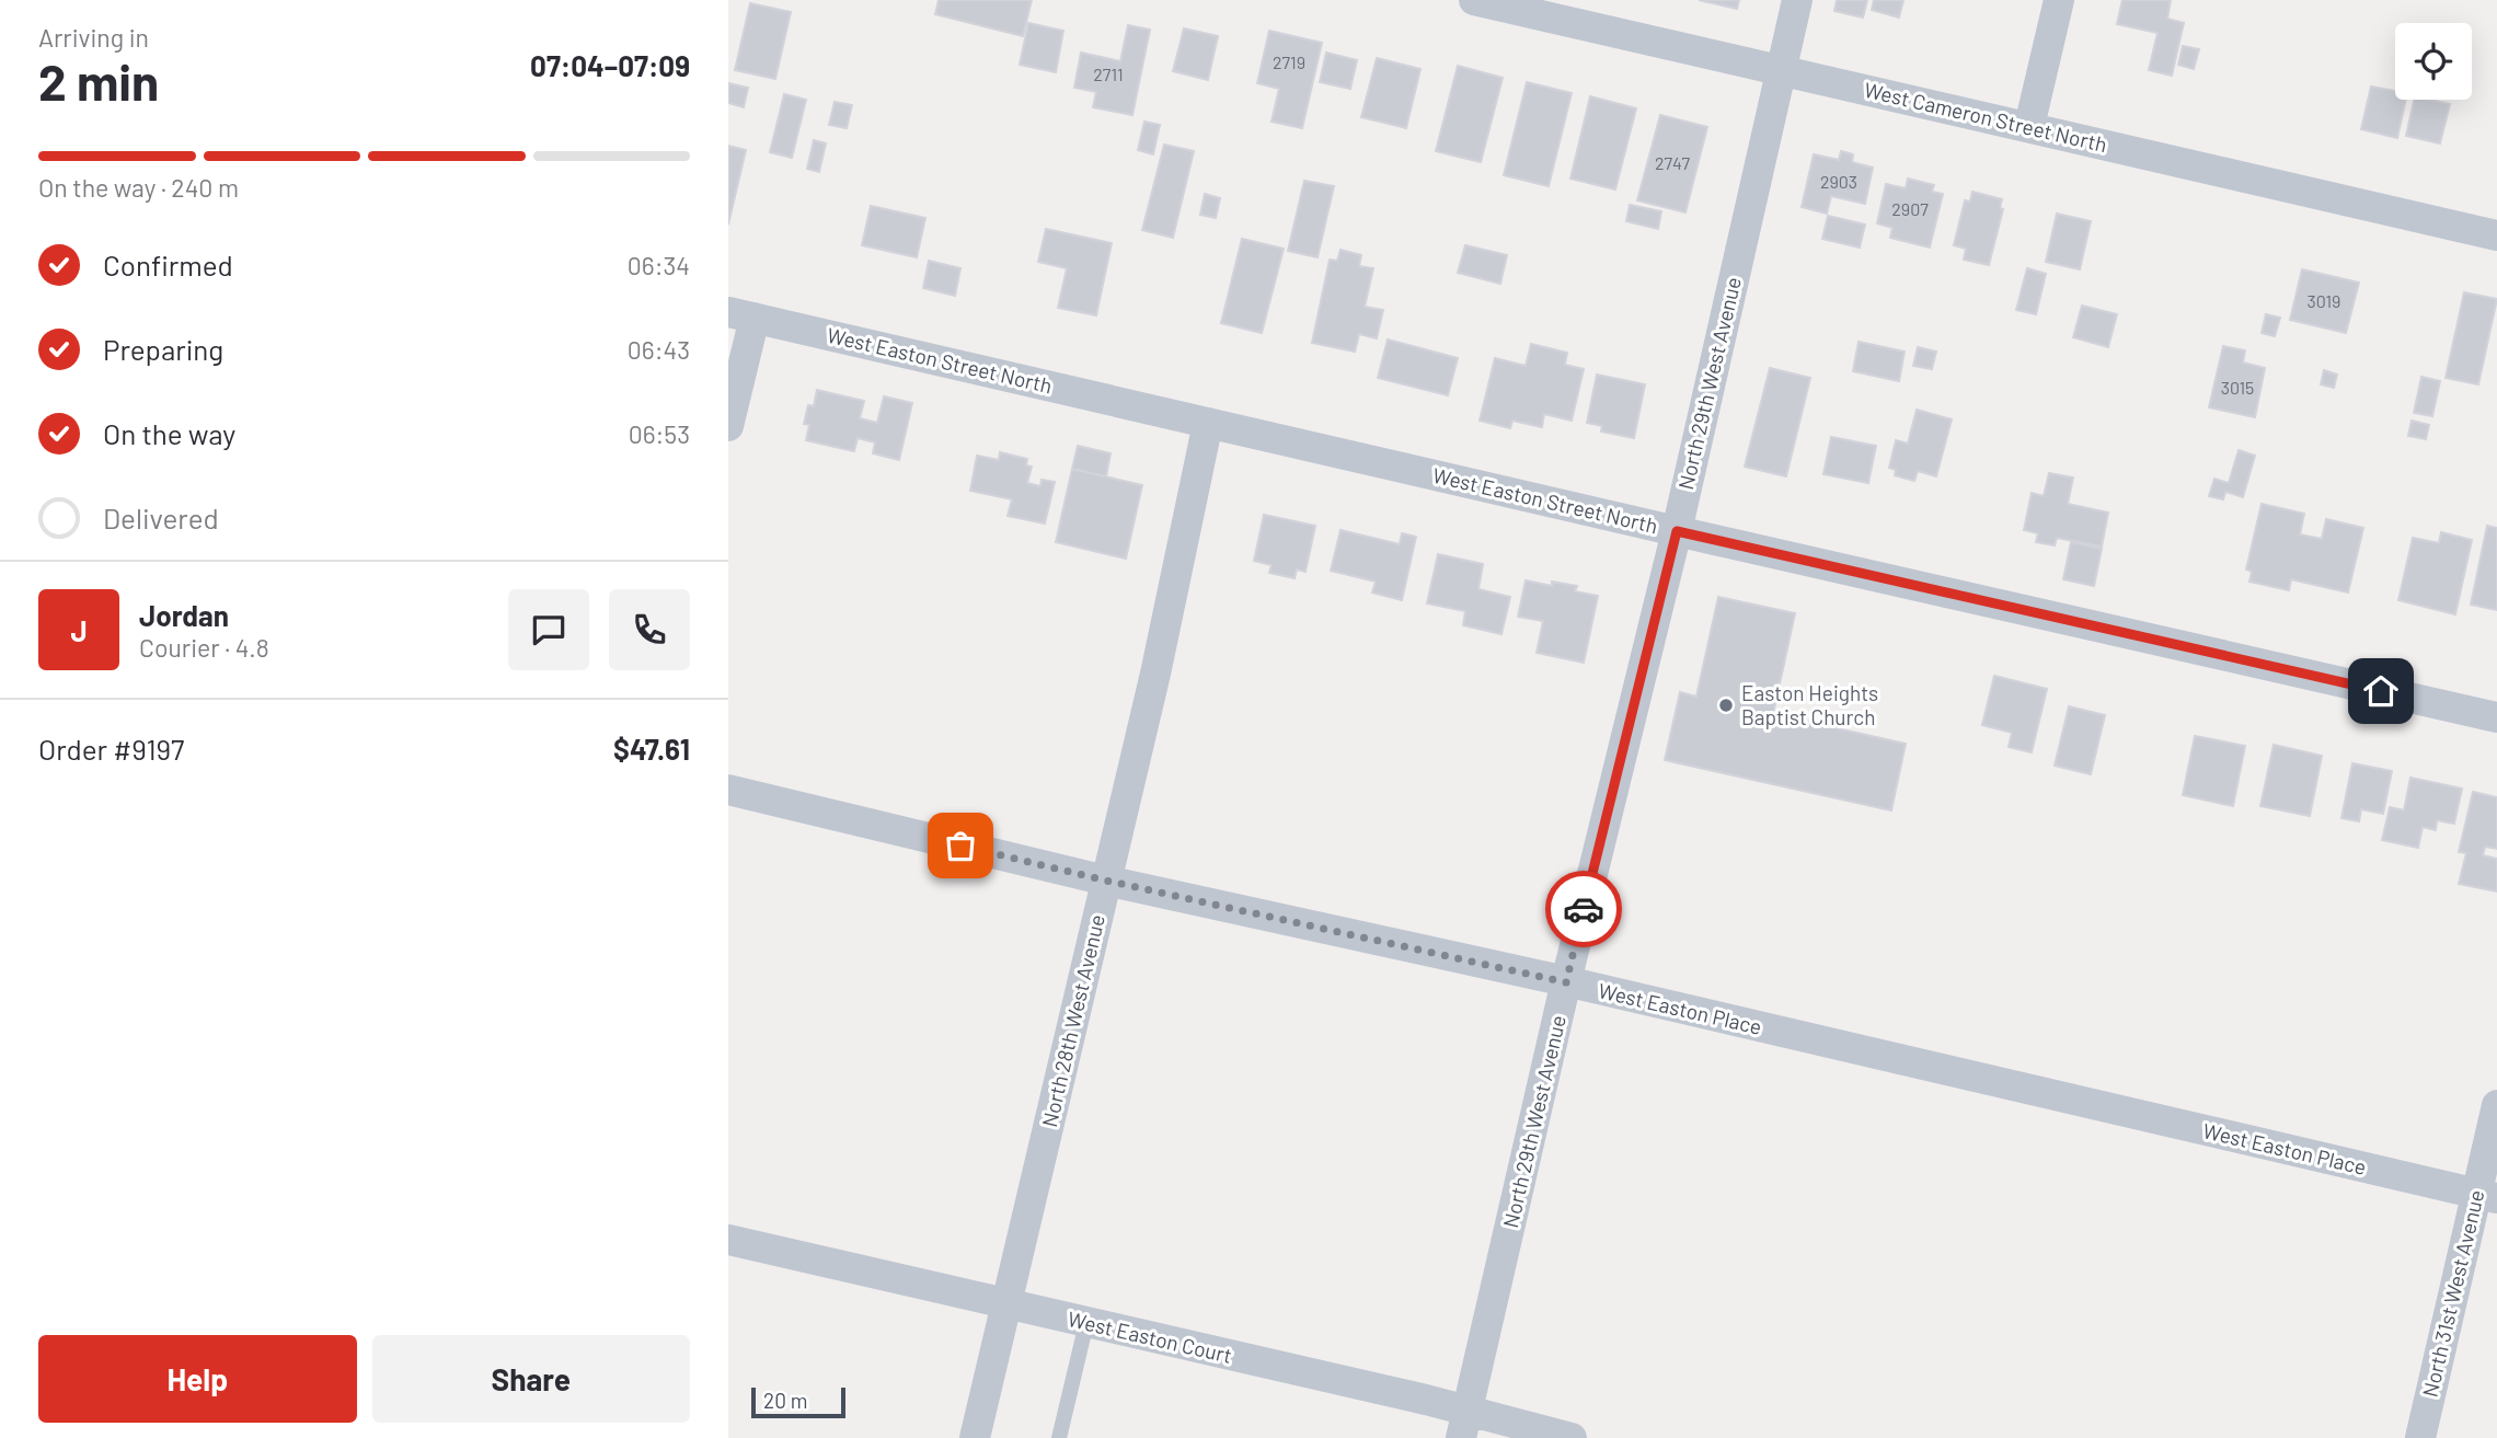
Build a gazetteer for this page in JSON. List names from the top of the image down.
{
  "streets": {
    "street": [
      "West Cameron Street North",
      "West Easton Street North",
      "North 29th West Avenue",
      "West Easton Place",
      "North 28th West Avenue",
      "North 31st West Avenue",
      "West Easton Court"
    ]
  },
  "crossings": [
    ["West Cameron Street North", "North 29th West Avenue"],
    ["West Easton Street North", "North 29th West Avenue"],
    ["West Easton Street North", "North 28th West Avenue"],
    ["North 29th West Avenue", "West Easton Place"],
    ["North 29th West Avenue", "West Easton Court"],
    ["West Easton Place", "North 28th West Avenue"],
    ["West Easton Place", "North 31st West Avenue"],
    ["North 28th West Avenue", "West Easton Court"]
  ],
  "places": ["Easton Heights Baptist Church"],
  "house_numbers": [
    "2719",
    "2711",
    "2747",
    "2903",
    "2907",
    "3019",
    "3015"
  ],
  "scale_bar": "20 m",
  "page": {
    "heading": ["2 min", "Arriving in", "07:04–07:09"],
    "panel": [
      "Jordan",
      "Courier · 4.8",
      "Order #9197",
      "$47.61"
    ],
    "bar": "On the way · 240 m",
    "list": [
      ["Confirmed", "06:34"],
      ["Preparing", "06:43"],
      ["On the way", "06:53"],
      "Delivered"
    ],
    "round": "J",
    "buttons": ["Help", "Share"],
    "scale": "20 m"
  }
}
